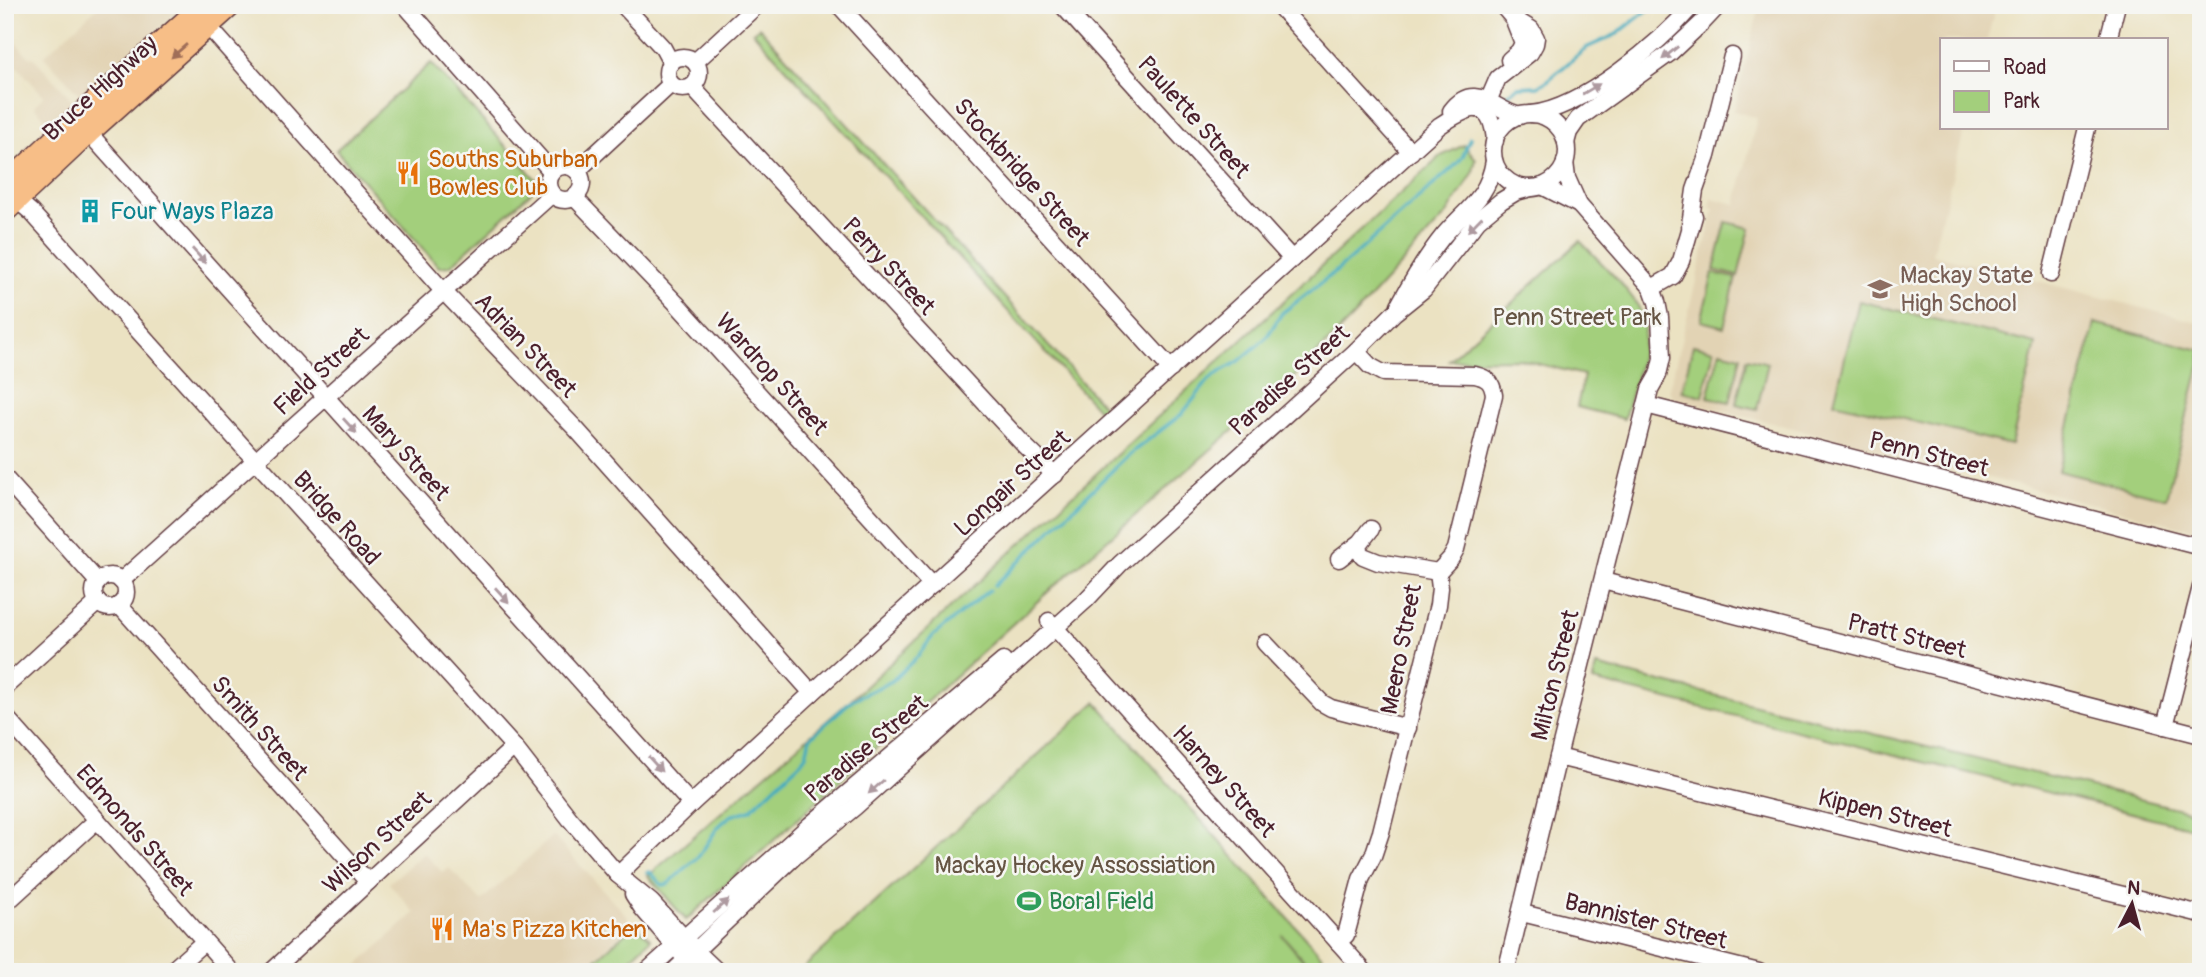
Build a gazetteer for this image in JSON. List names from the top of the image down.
{
  "streets": {
    "highway": ["Bruce Highway"],
    "street": [
      "Paulette Street",
      "Stockbridge Street",
      "Perry Street",
      "Adrian Street",
      "Field Street",
      "Wardrop Street",
      "Paradise Street",
      "Mary Street",
      "Penn Street",
      "Longair Street",
      "Bridge Road",
      "Pratt Street",
      "Meero Street",
      "Milton Street",
      "Smith Street",
      "Harney Street",
      "Kippen Street",
      "Edmonds Street",
      "Wilson Street",
      "Bannister Street"
    ]
  },
  "crossings": [
    ["Bruce Highway", "Adrian Street"],
    ["Bruce Highway", "Mary Street"],
    ["Bruce Highway", "Bridge Road"],
    ["Paulette Street", "Longair Street"],
    ["Stockbridge Street", "Longair Street"],
    ["Perry Street", "Longair Street"],
    ["Adrian Street", "Field Street"],
    ["Adrian Street", "Longair Street"],
    ["Field Street", "Wardrop Street"],
    ["Field Street", "Mary Street"],
    ["Field Street", "Bridge Road"],
    ["Field Street", "Smith Street"],
    ["Wardrop Street", "Longair Street"],
    ["Paradise Street", "Bridge Road"],
    ["Paradise Street", "Meero Street"],
    ["Paradise Street", "Harney Street"],
    ["Mary Street", "Longair Street"],
    ["Penn Street", "Milton Street"],
    ["Longair Street", "Bridge Road"],
    ["Bridge Road", "Wilson Street"],
    ["Pratt Street", "Milton Street"],
    ["Meero Street", "Harney Street"],
    ["Milton Street", "Kippen Street"],
    ["Milton Street", "Bannister Street"],
    ["Smith Street", "Wilson Street"]
  ],
  "one_way": ["Mary Street"],
  "parks": ["Penn Street Park", "Mackay Hockey Assossiation"],
  "places": {
    "restaurant": ["Souths Suburban Bowles Club", "Ma's Pizza Kitchen"],
    "building": ["Four Ways Plaza"],
    "school or university": ["Mackay State High School"],
    "sports": ["Boral Field"]
  },
  "legend": ["Road", "Park"],
  "north": "top"
}
